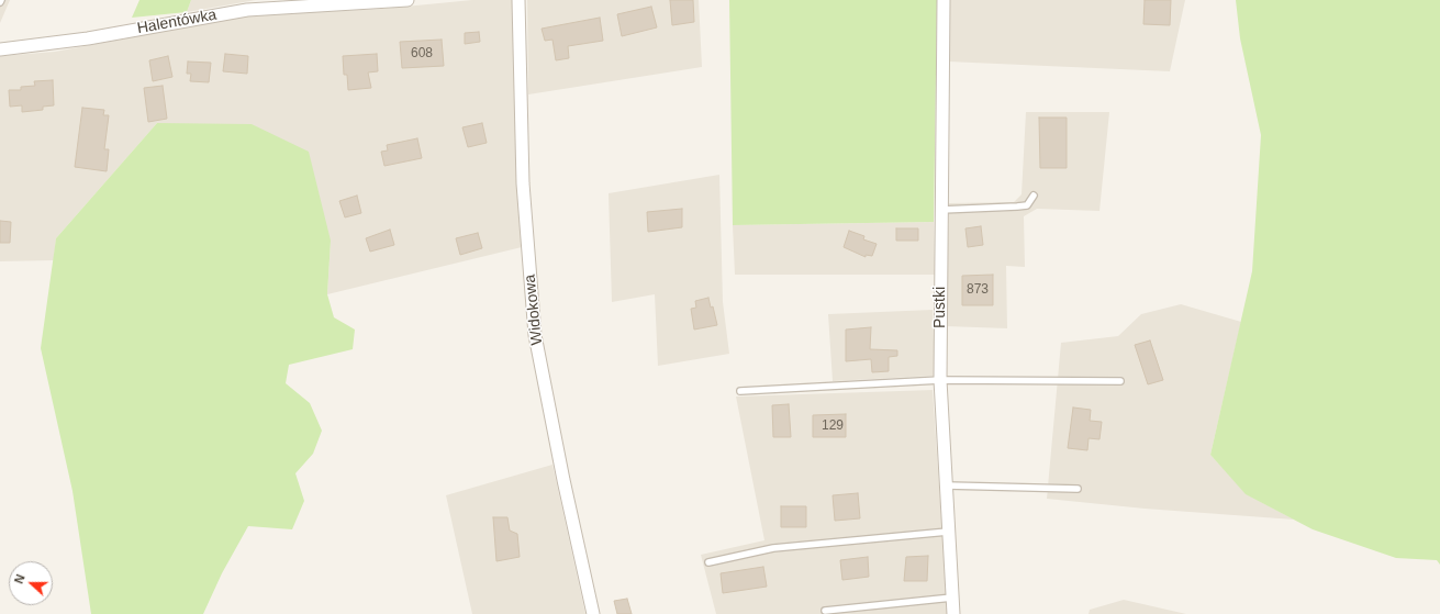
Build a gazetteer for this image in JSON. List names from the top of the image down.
{
  "streets": {
    "street": ["Halentówka", "Pustki", "Widokowa"]
  },
  "house_numbers": ["608", "873", "129"],
  "north": "left"
}
